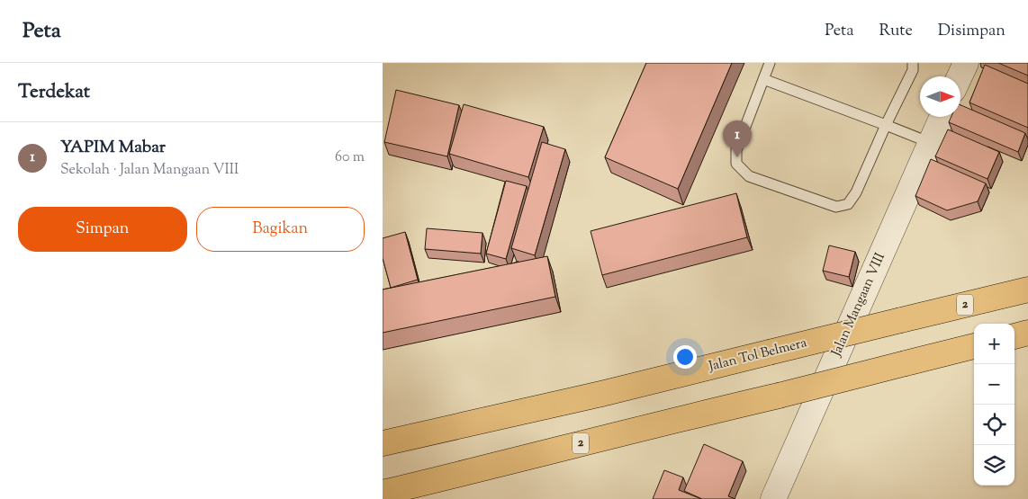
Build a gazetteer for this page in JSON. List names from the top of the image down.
{
  "streets": {
    "highway": ["2", "Jalan Tol Belmera"],
    "street": ["Jalan Mangaan VIII"]
  },
  "north": "right",
  "page": {
    "header": "Peta",
    "nav": ["Peta", "Rute", "Disimpan"],
    "heading": "Terdekat",
    "pins": "1",
    "list": [
      {
        "mark": "1",
        "name": "YAPIM Mabar",
        "note": "Sekolah · Jalan Mangaan VIII",
        "value": "60 m"
      }
    ],
    "buttons": ["Simpan", "Bagikan"],
    "map_buttons": ["+", "−"]
  }
}
